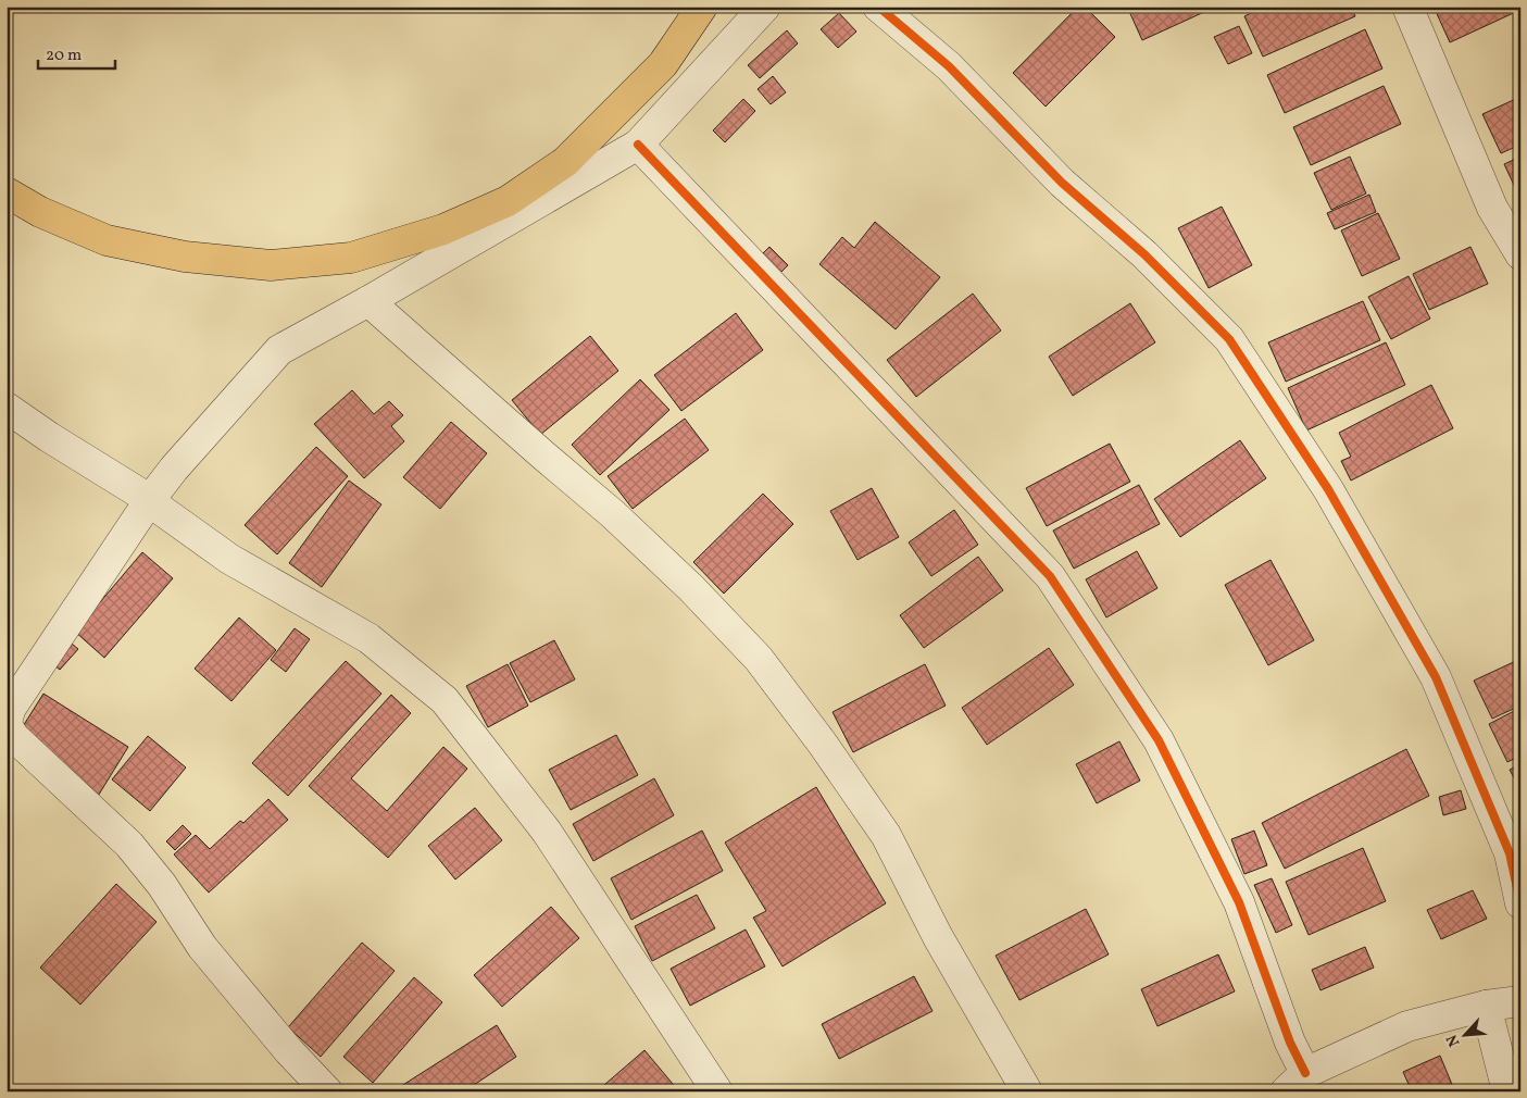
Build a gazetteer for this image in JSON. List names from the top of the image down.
{
  "scale_bar": "20 m",
  "north": "bottom left"
}
